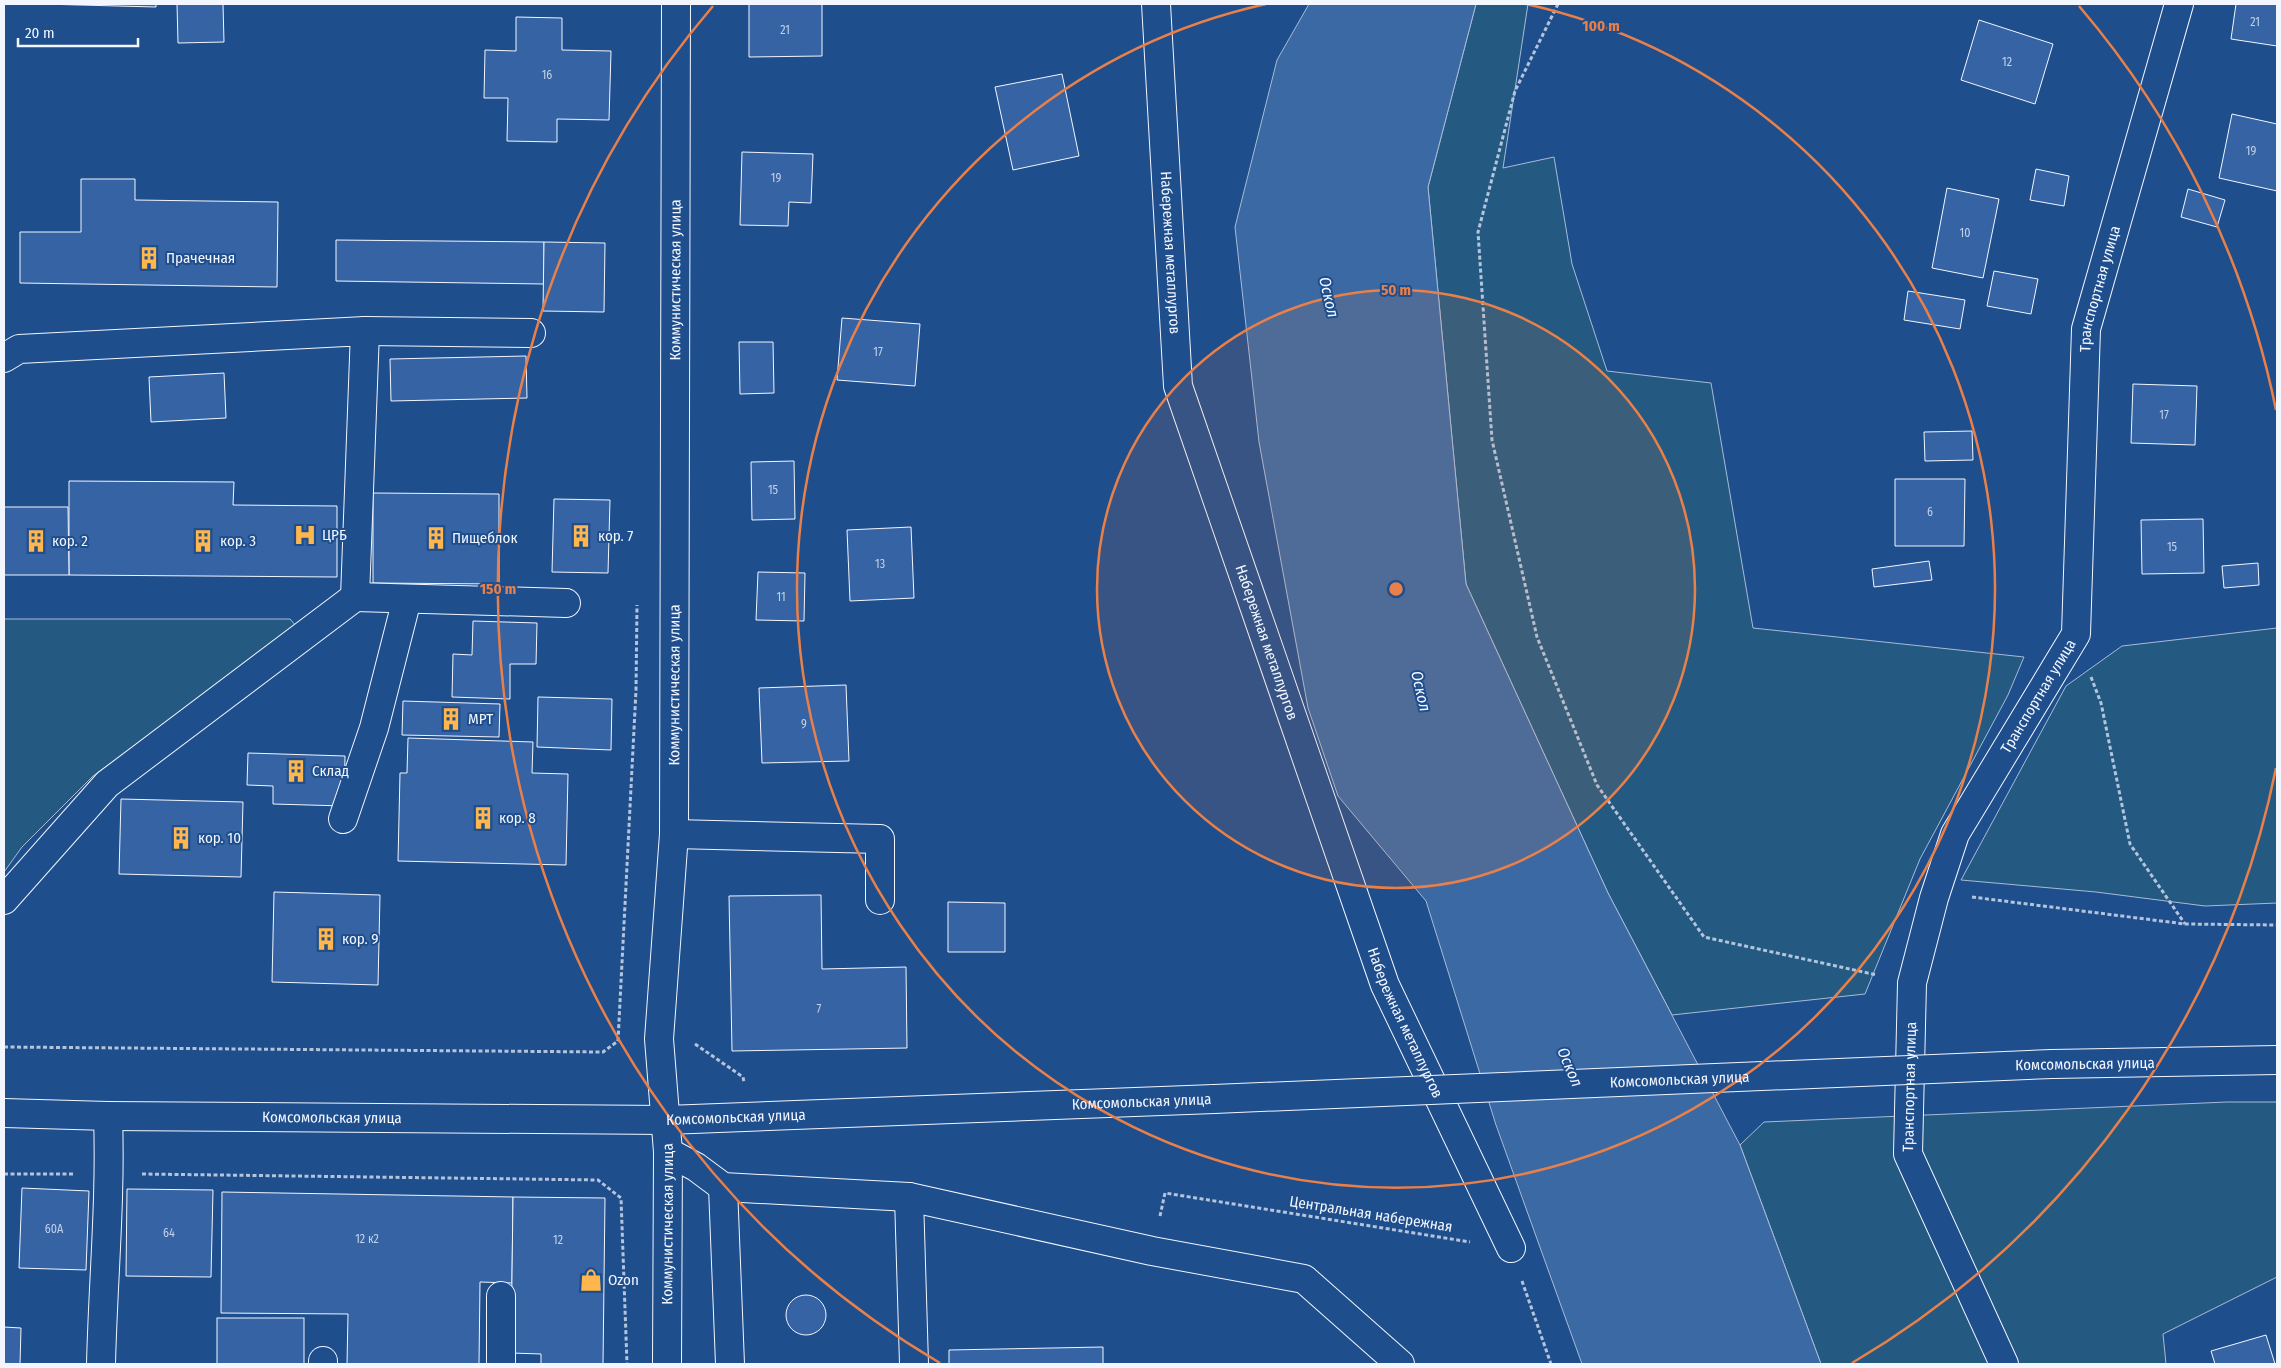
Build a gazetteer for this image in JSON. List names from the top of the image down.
{
  "streets": {
    "street": [
      "Набережная металлургов",
      "Коммунистическая улица",
      "Транспортная улица",
      "Комсомольская улица"
    ],
    "path": ["Центральная набережная"]
  },
  "crossings": [
    ["Набережная металлургов", "Центральная набережная"],
    ["Коммунистическая улица", "Комсомольская улица"]
  ],
  "water": ["Оскол"],
  "places": {
    "building": [
      "Прачечная",
      "кор. 7",
      "Пищеблок",
      "кор. 2",
      "кор. 3",
      "МРТ",
      "Склад",
      "кор. 8",
      "кор. 10",
      "кор. 9"
    ],
    "hospital": ["ЦРБ"],
    "shop": ["Ozon"]
  },
  "house_numbers": [
    "21",
    "21",
    "12",
    "16",
    "19",
    "19",
    "10",
    "17",
    "17",
    "15",
    "6",
    "15",
    "13",
    "11",
    "9",
    "7",
    "60А",
    "64",
    "12 к2",
    "12"
  ],
  "scale_bar": "20 m",
  "rings": ["100 m", "50 m", "150 m"]
}
